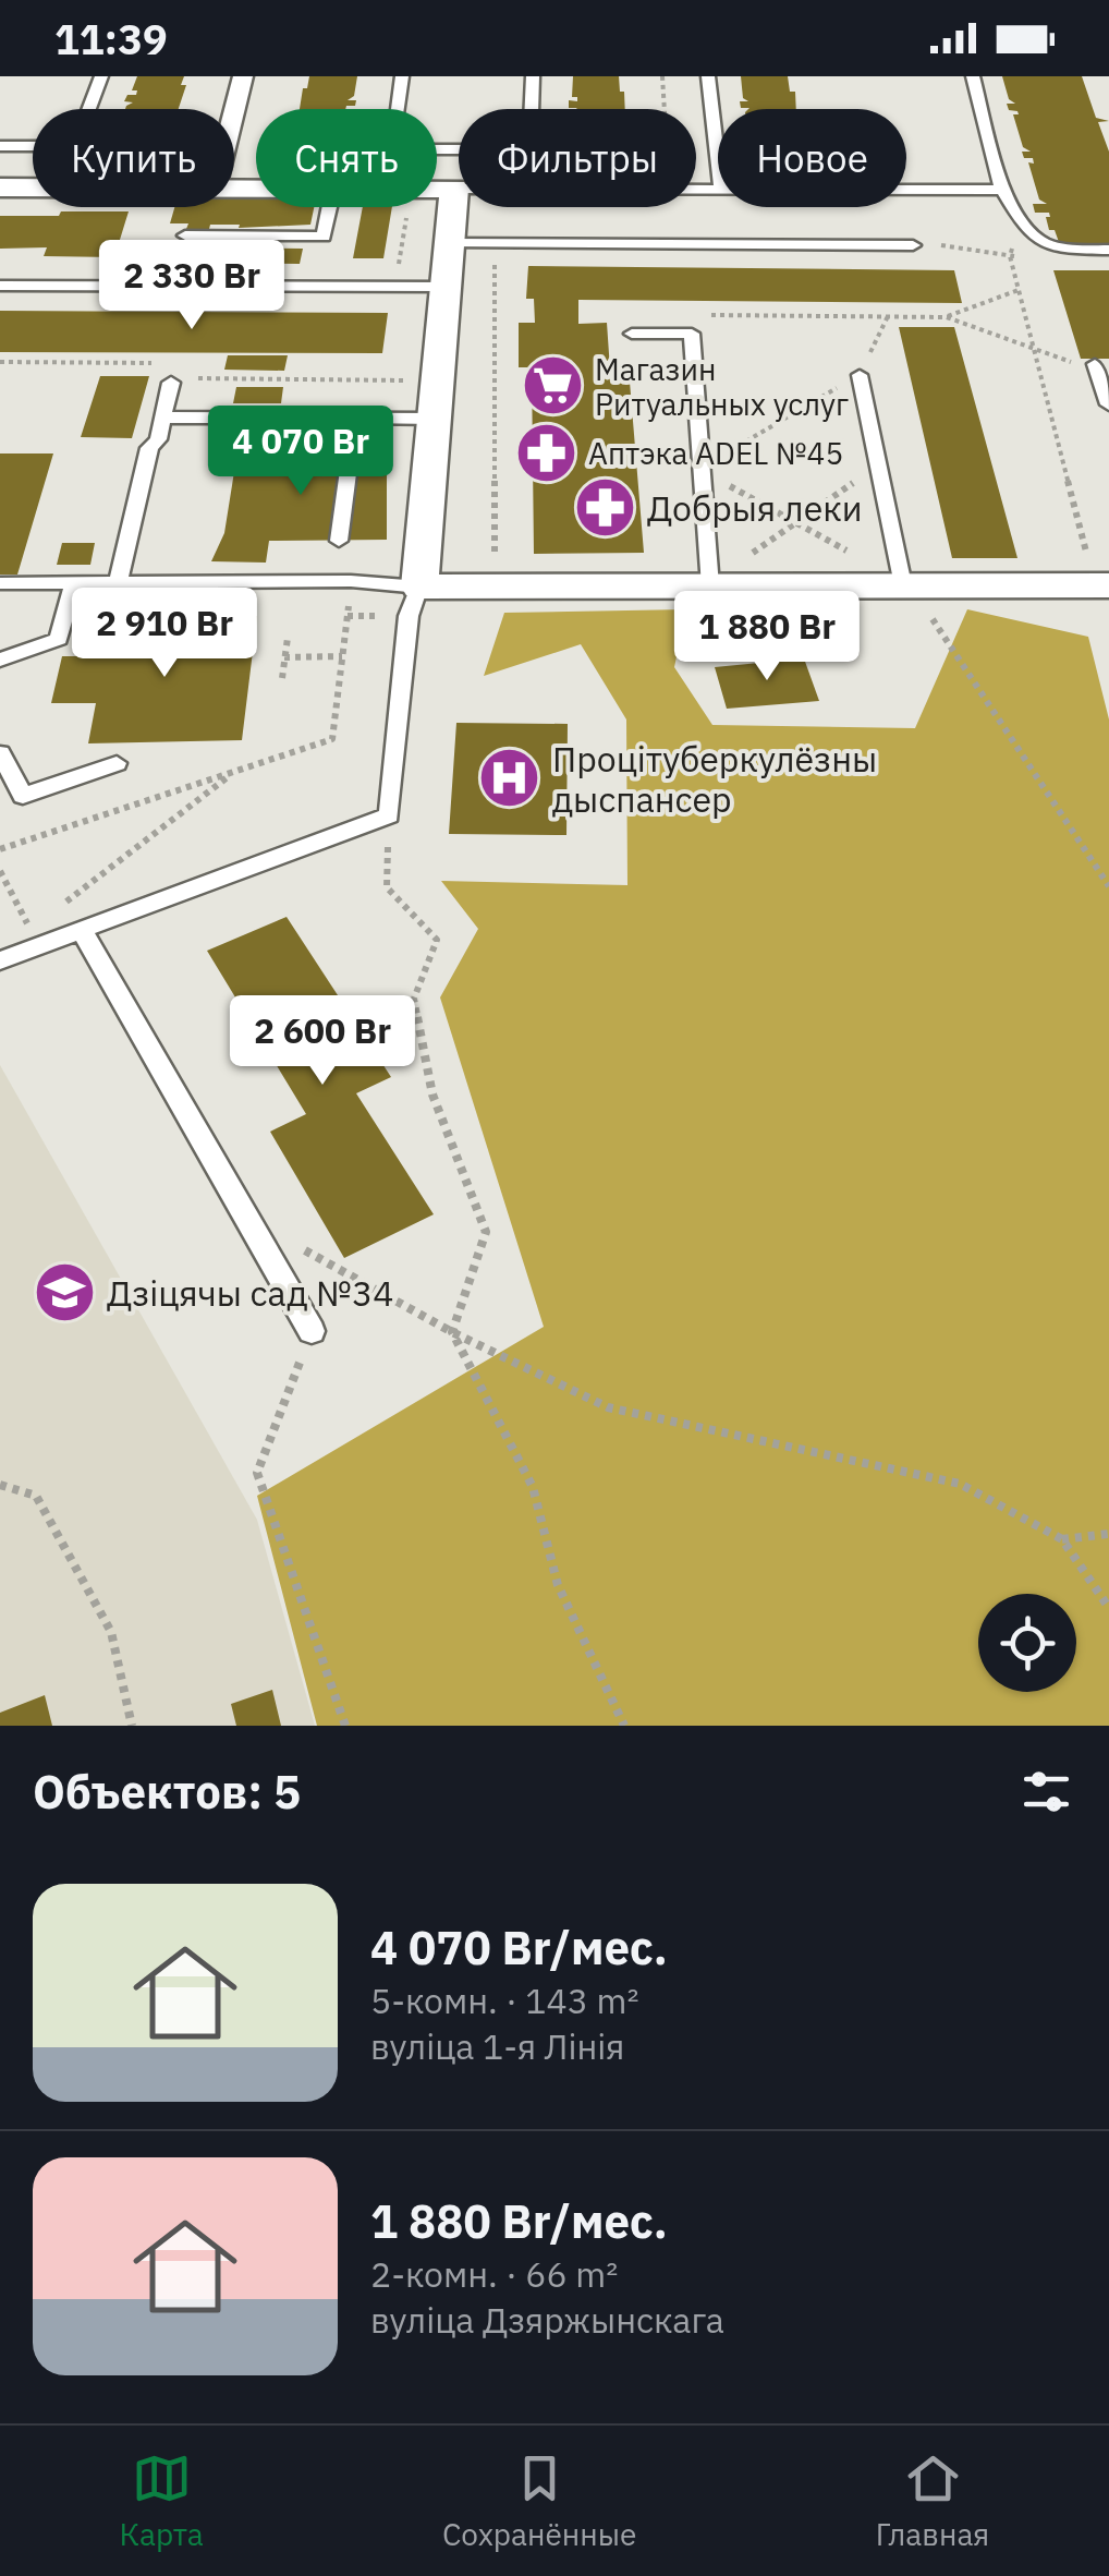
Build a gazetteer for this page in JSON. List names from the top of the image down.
{
  "places": {
    "supermarket": ["Магазин Ритуальных услуг"],
    "pharmacy": ["Аптэка ADEL №45", "Добрыя леки"],
    "hospital": ["Процітуберкулёзны дыспансер"],
    "school or university": ["Дзіцячы сад №34"]
  },
  "page": {
    "status": "11:39",
    "chip": [
      "Купить",
      "Снять",
      "Фильтры",
      "Новое"
    ],
    "price": [
      "2 330 Br",
      "4 070 Br",
      "2 910 Br",
      "1 880 Br",
      "2 600 Br"
    ],
    "heading": "Объектов: 5",
    "list": [
      {
        "name": "4 070 Br/мес.",
        "note": "5-комн. · 143 m² · вуліца 1-я Лінія"
      },
      {
        "name": "1 880 Br/мес.",
        "note": "2-комн. · 66 m² · вуліца Дзяржынскага"
      }
    ],
    "tabs": ["Карта", "Сохранённые", "Главная"]
  }
}
